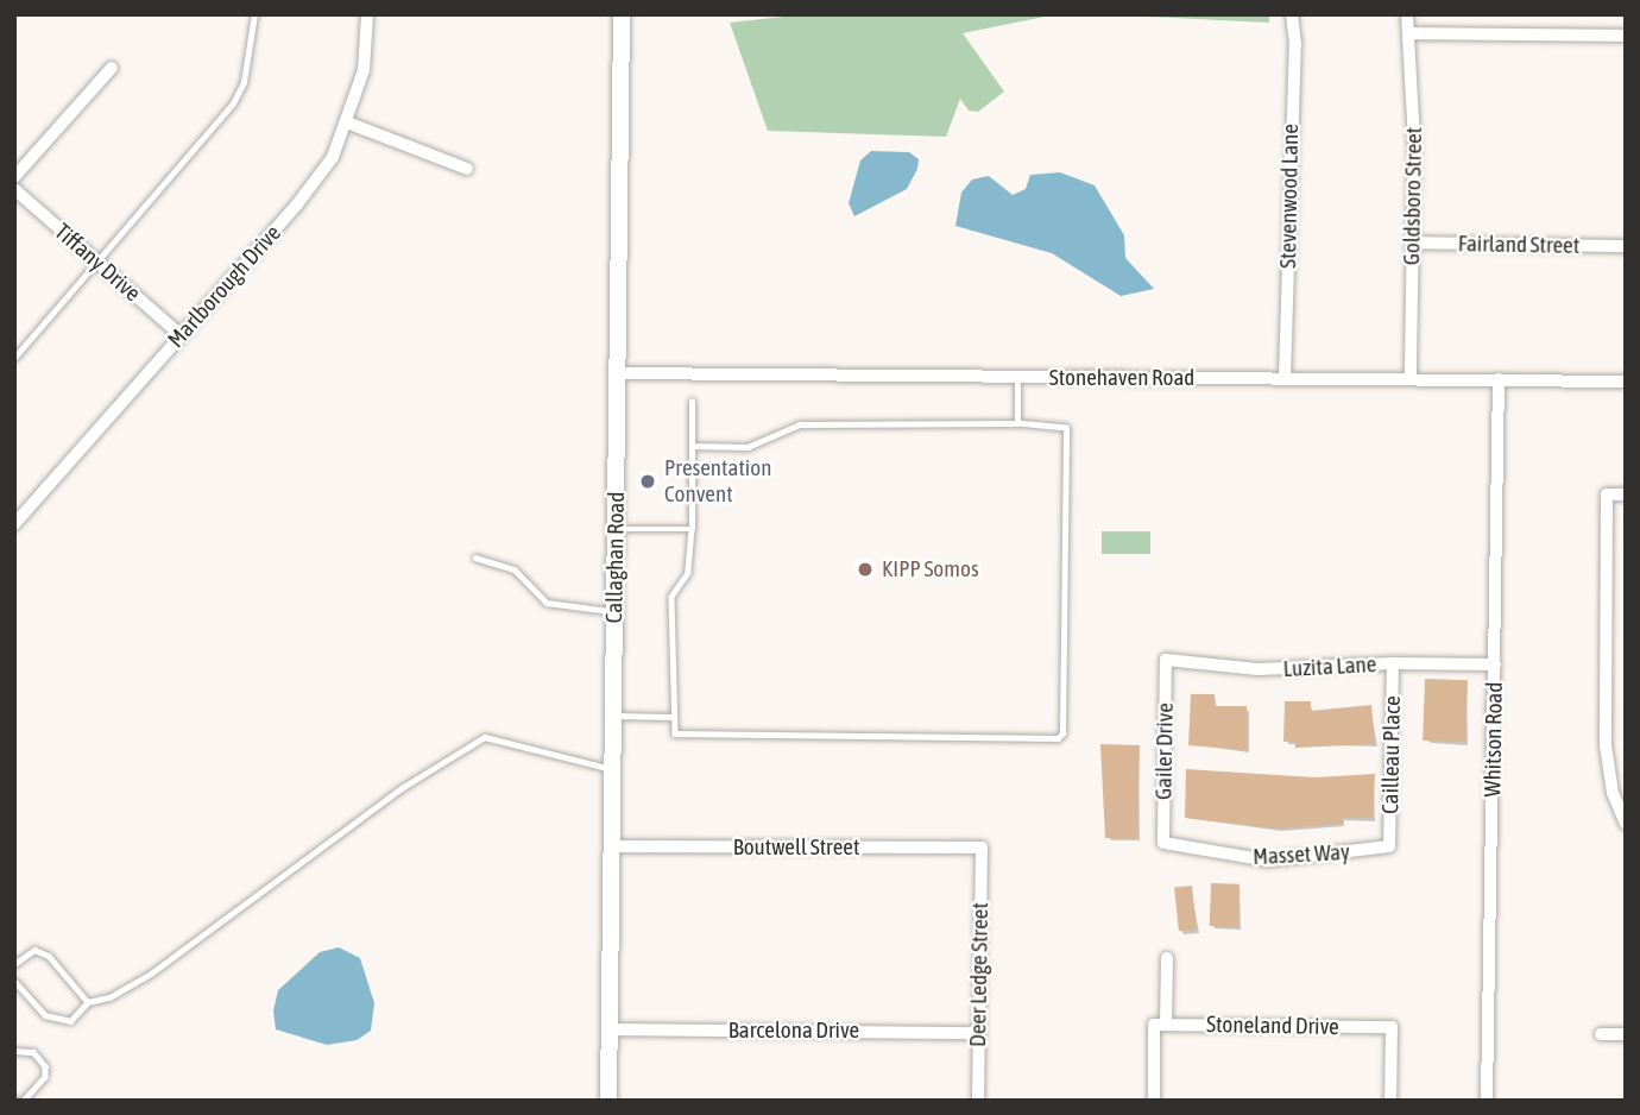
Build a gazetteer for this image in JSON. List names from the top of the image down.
{
  "streets": {
    "main road": ["Callaghan Road"],
    "street": [
      "Stevenwood Lane",
      "Goldsboro Street",
      "Fairland Street",
      "Tiffany Drive",
      "Marlborough Drive",
      "Stonehaven Road",
      "Luzita Lane",
      "Whitson Road",
      "Gailer Drive",
      "Cailleau Place",
      "Boutwell Street",
      "Masset Way",
      "Deer Ledge Street",
      "Stoneland Drive",
      "Barcelona Drive"
    ]
  },
  "crossings": [
    ["Stevenwood Lane", "Stonehaven Road"],
    ["Goldsboro Street", "Fairland Street"],
    ["Goldsboro Street", "Stonehaven Road"],
    ["Tiffany Drive", "Marlborough Drive"],
    ["Stonehaven Road", "Callaghan Road"],
    ["Stonehaven Road", "Whitson Road"],
    ["Callaghan Road", "Boutwell Street"],
    ["Callaghan Road", "Barcelona Drive"],
    ["Luzita Lane", "Whitson Road"],
    ["Luzita Lane", "Gailer Drive"],
    ["Luzita Lane", "Cailleau Place"],
    ["Gailer Drive", "Masset Way"],
    ["Cailleau Place", "Masset Way"],
    ["Boutwell Street", "Deer Ledge Street"],
    ["Deer Ledge Street", "Barcelona Drive"]
  ],
  "places": ["Presentation Convent", "KIPP Somos"]
}
